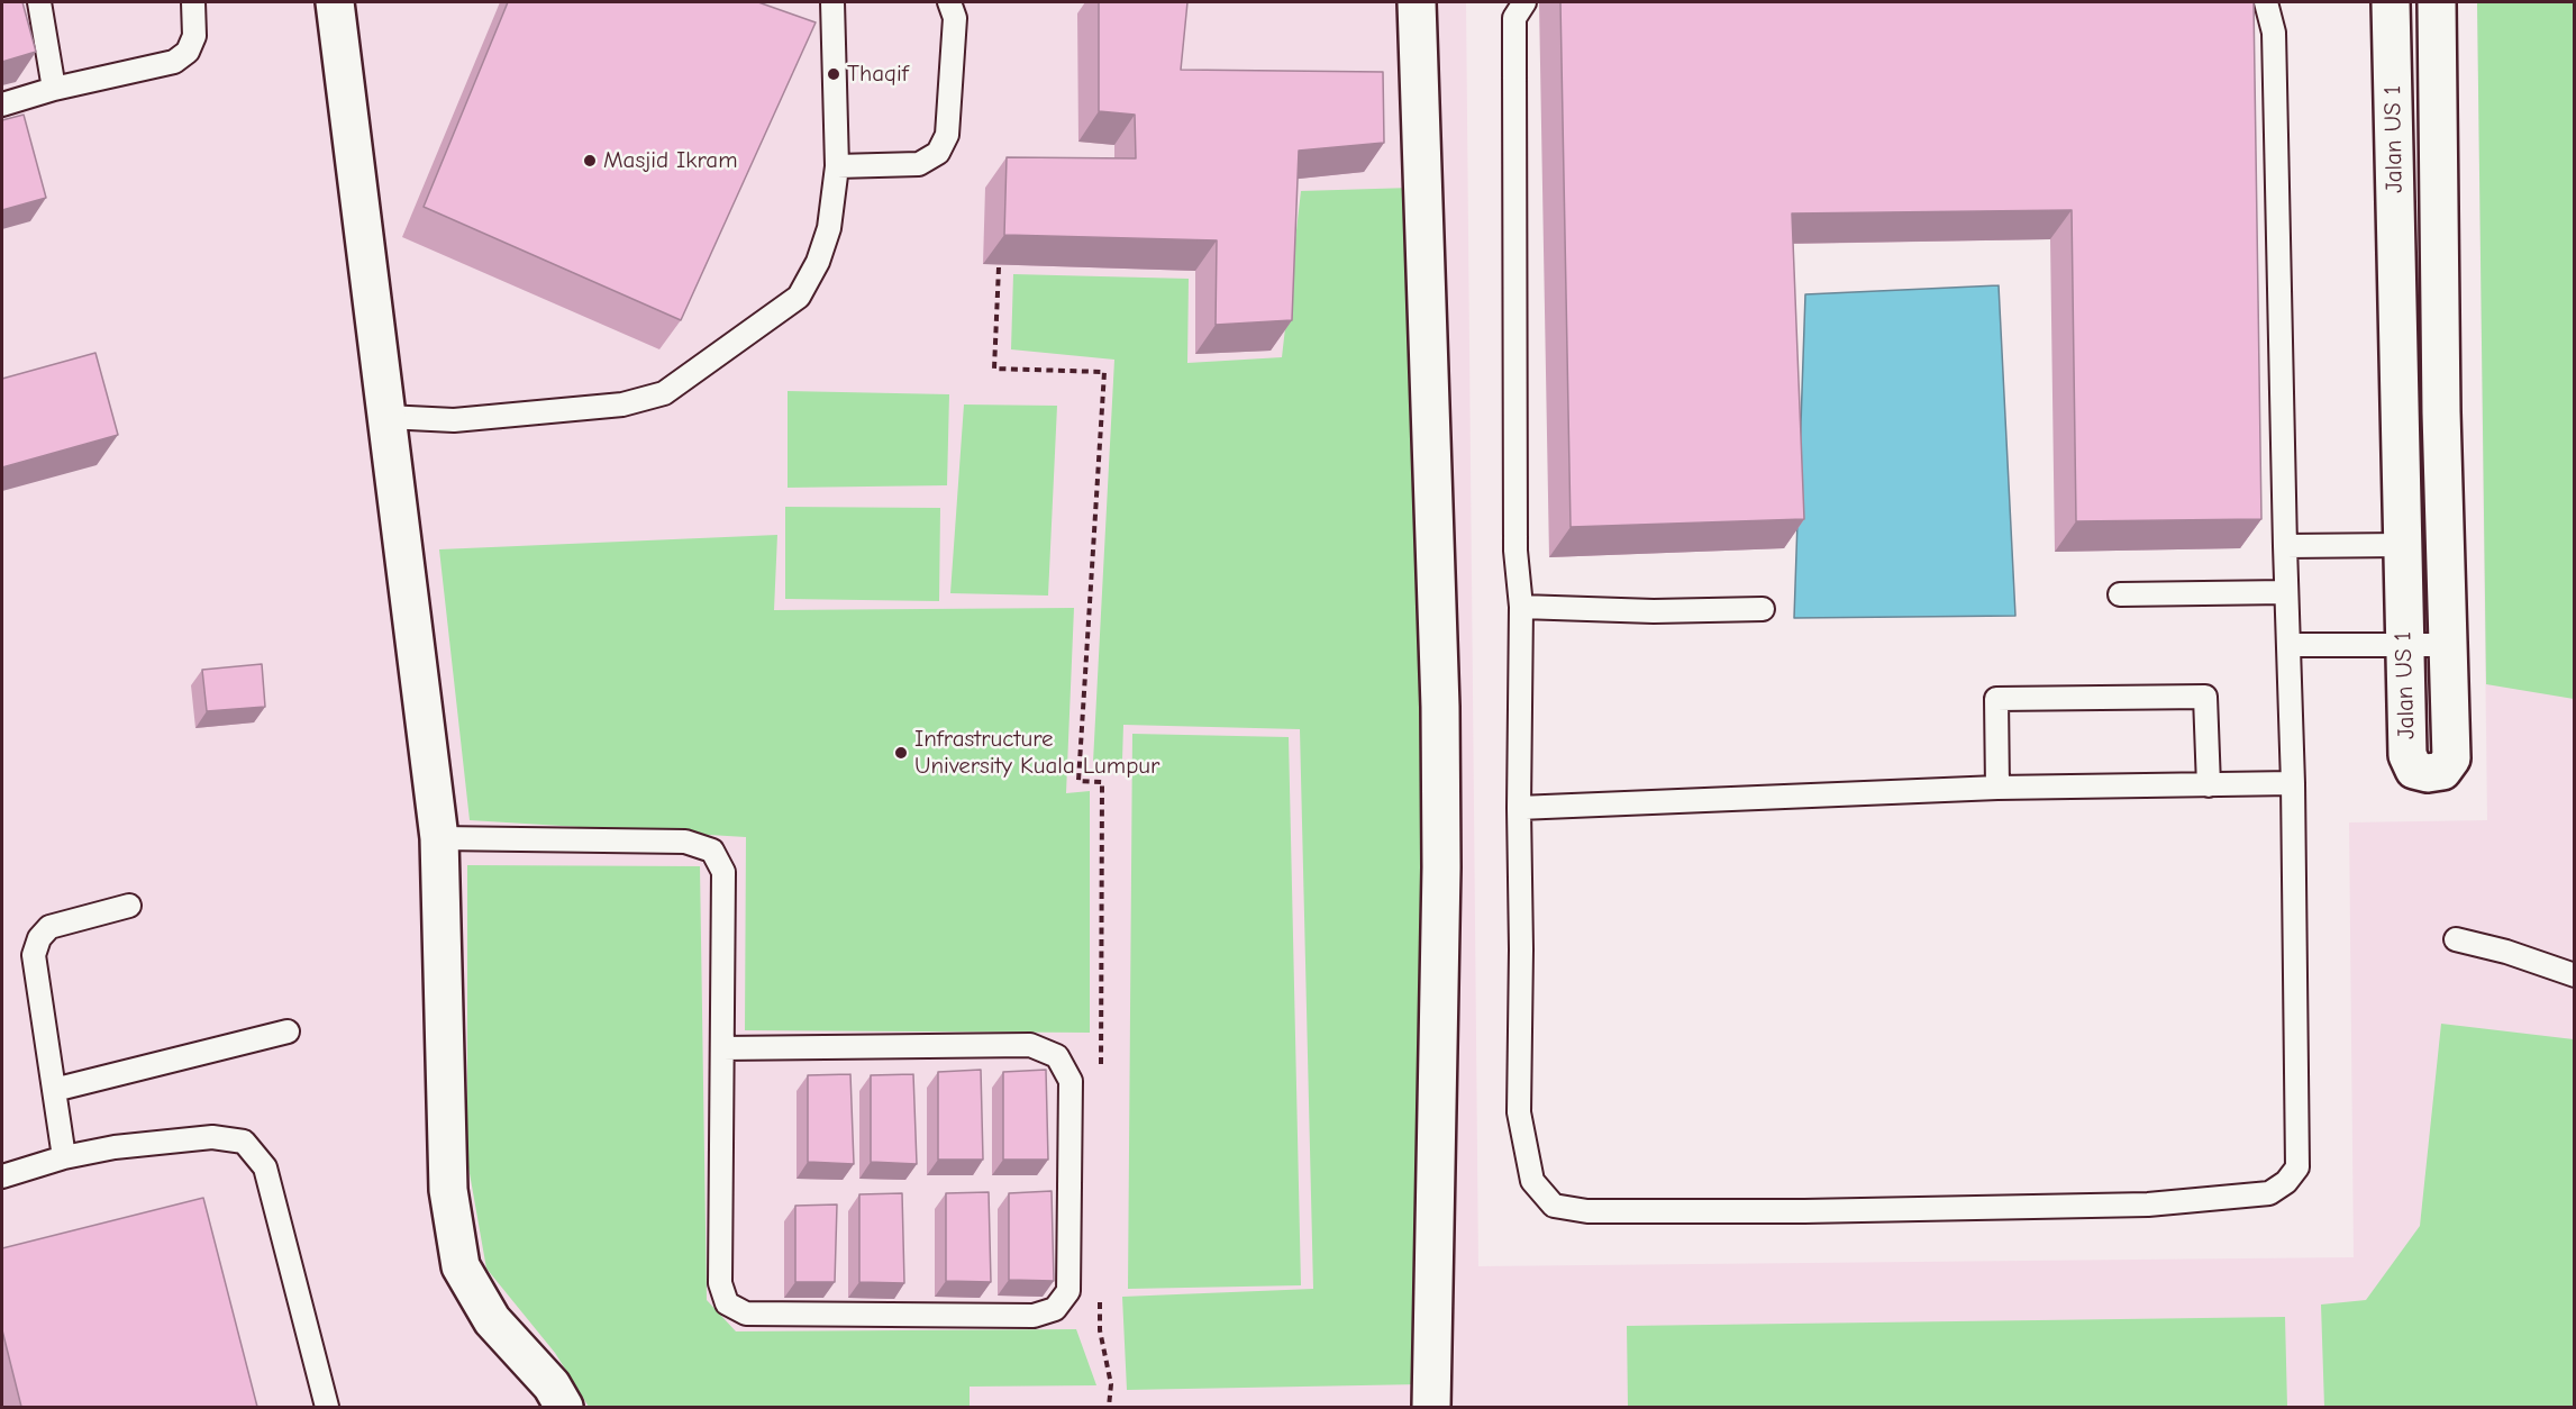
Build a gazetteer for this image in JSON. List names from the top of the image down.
{
  "streets": {
    "street": ["Jalan US 1"]
  },
  "places": ["Thaqif", "Masjid Ikram", "Infrastructure University Kuala Lumpur"]
}
